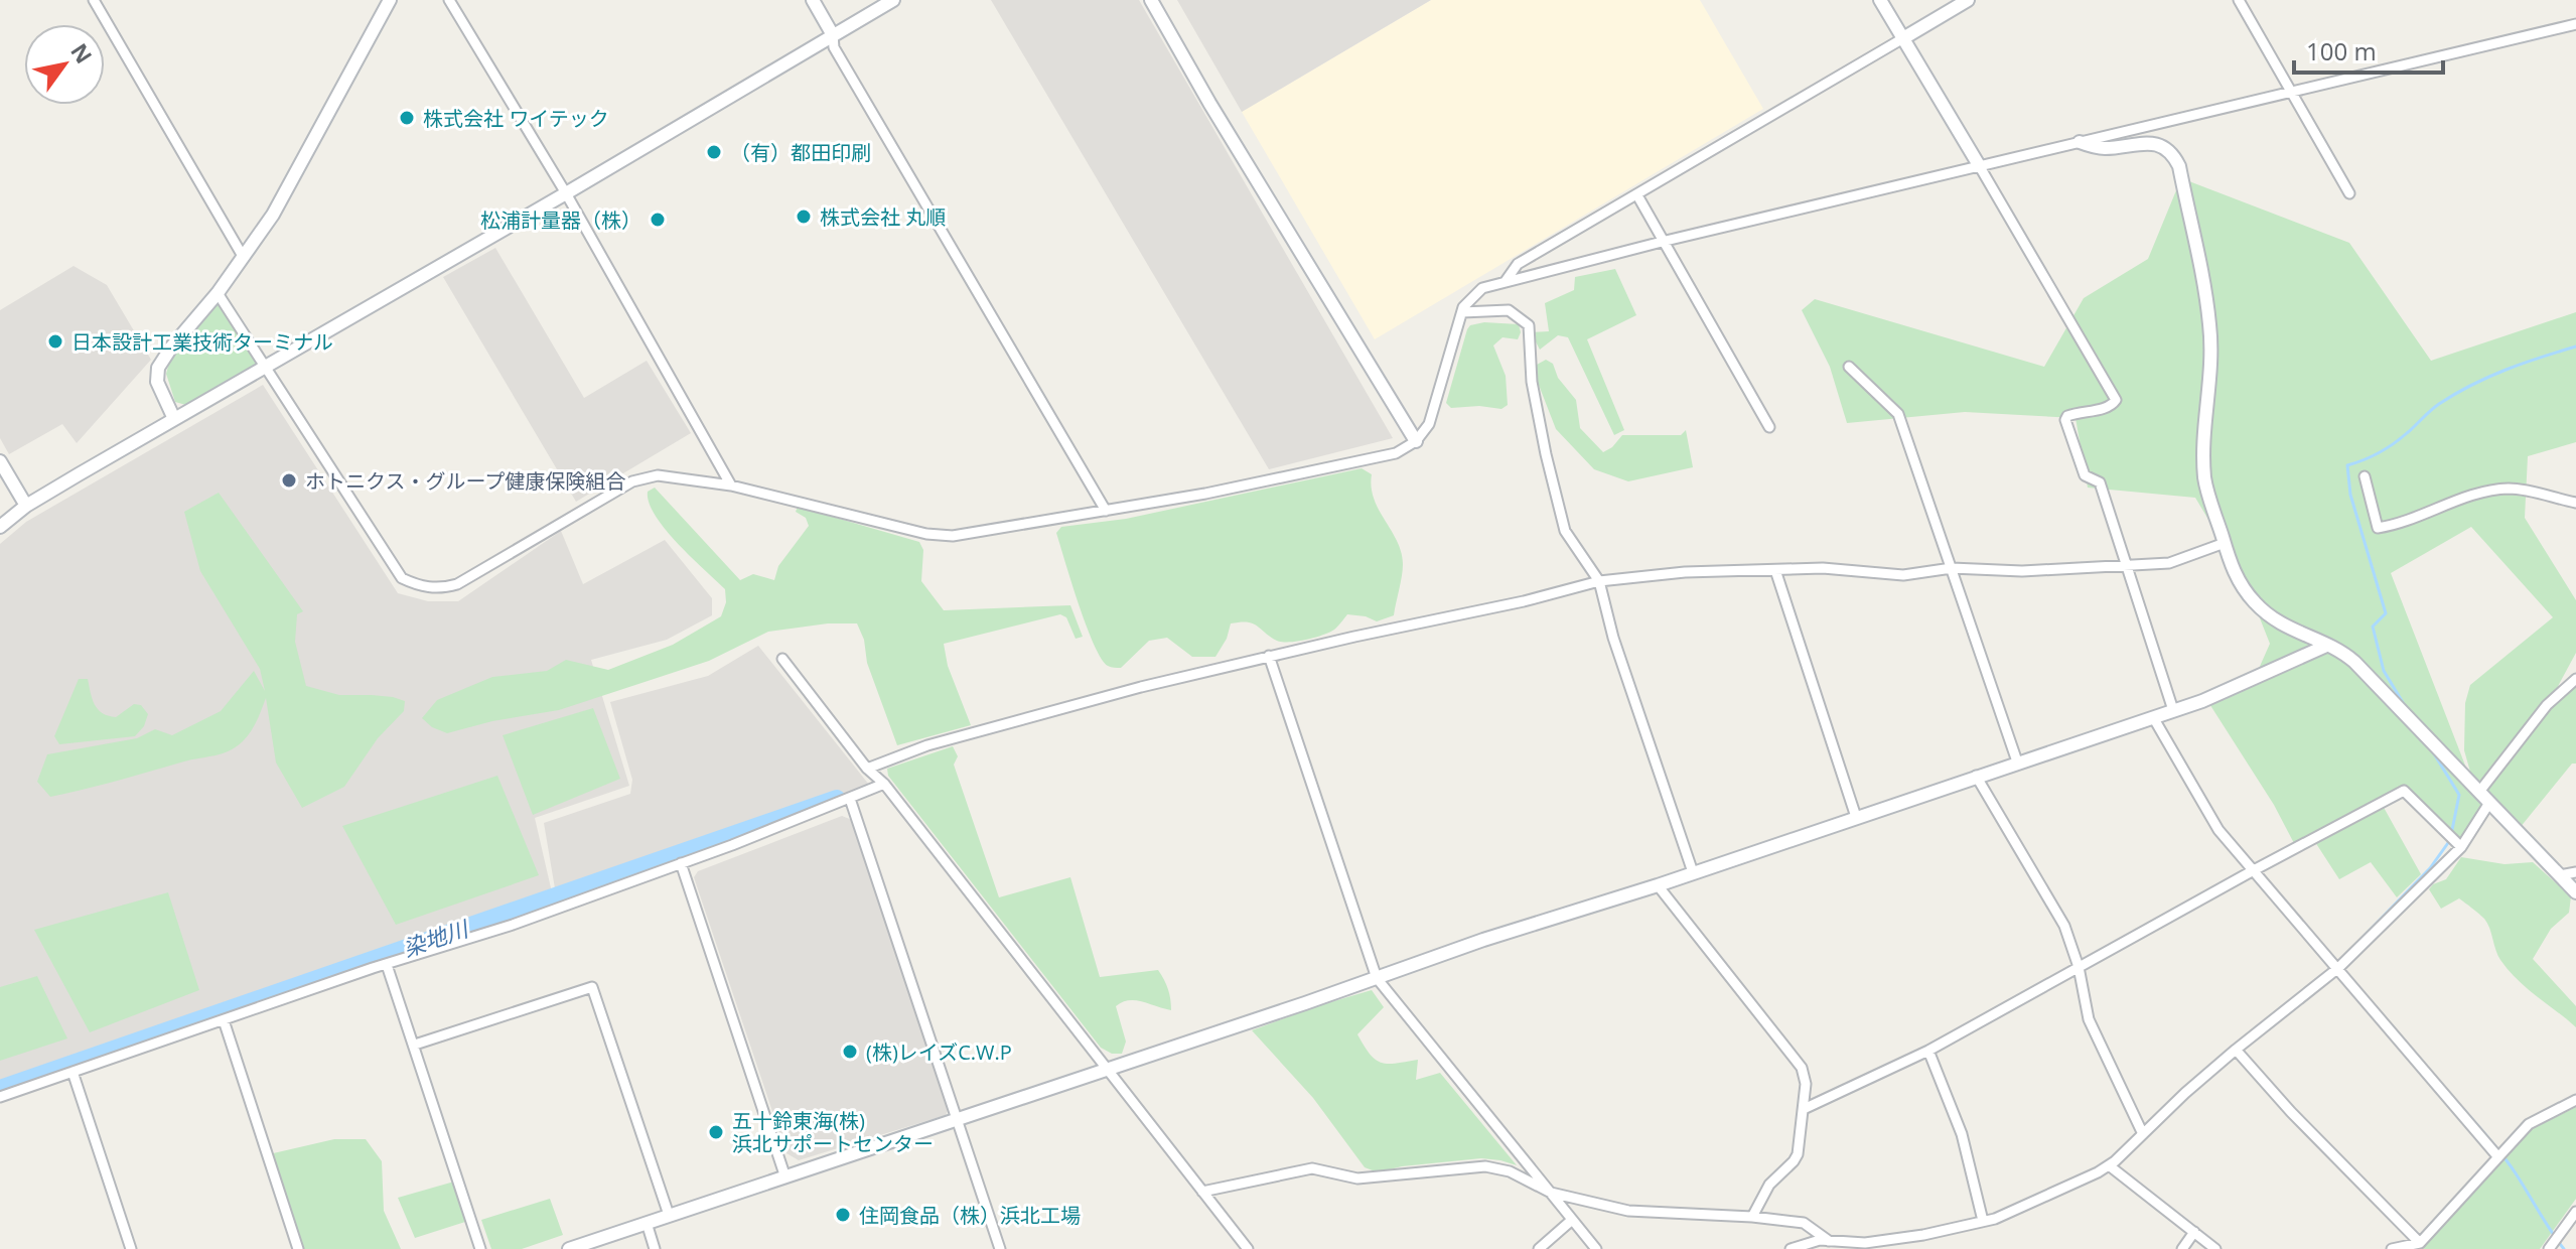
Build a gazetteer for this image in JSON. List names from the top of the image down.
{
  "water": ["染地川"],
  "places": [
    "株式会社 ワイテック",
    "（有）都田印刷",
    "株式会社 丸順",
    "松浦計量器（株）",
    "日本設計工業技術ターミナル",
    "ホトニクス・グループ健康保険組合",
    "(株)レイズC.W.P",
    "五十鈴東海(株) 浜北サポートセンター",
    "住岡食品（株）浜北工場"
  ],
  "scale_bar": "100 m",
  "north": "top right"
}
